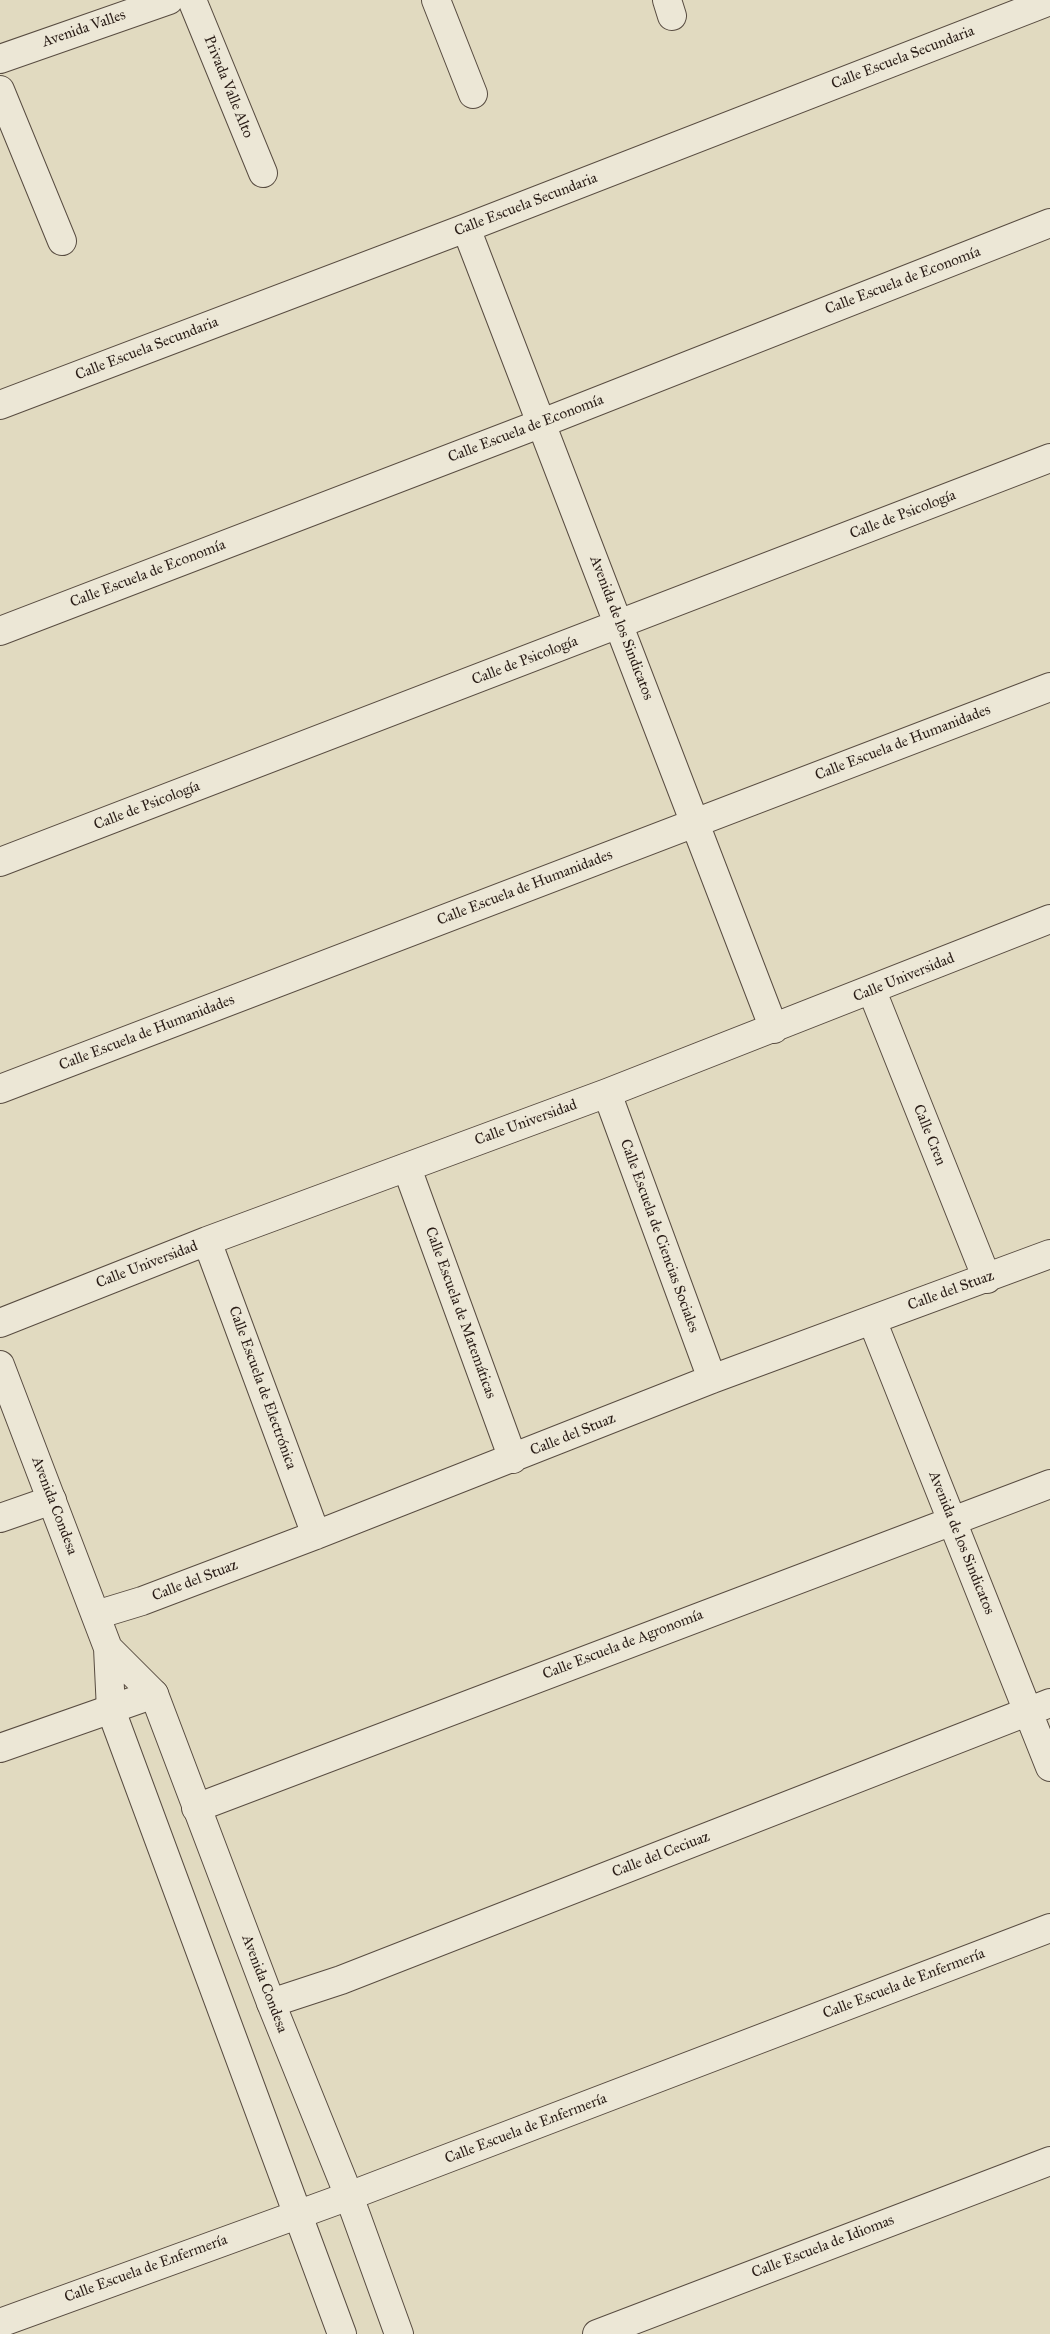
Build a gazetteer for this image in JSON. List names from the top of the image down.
{
  "streets": {
    "street": [
      "Avenida Valles",
      "Calle Escuela Secundaria",
      "Privada Valle Alto",
      "Calle Escuela de Economía",
      "Calle de Psicología",
      "Avenida de los Sindicatos",
      "Calle Escuela de Humanidades",
      "Calle Universidad",
      "Calle Cren",
      "Calle Escuela de Ciencias Sociales",
      "Calle del Stuaz",
      "Calle Escuela de Matemáticas",
      "Calle Escuela de Electrónica",
      "Avenida Condesa",
      "Calle Escuela de Agronomía",
      "Calle del Ceciuaz",
      "Calle Escuela de Enfermería",
      "Calle Escuela de Idiomas"
    ]
  },
  "crossings": [
    ["Calle Escuela Secundaria", "Avenida de los Sindicatos"],
    ["Calle Escuela de Economía", "Avenida de los Sindicatos"],
    ["Calle de Psicología", "Avenida de los Sindicatos"],
    ["Avenida de los Sindicatos", "Calle Escuela de Humanidades"],
    ["Avenida de los Sindicatos", "Calle Universidad"],
    ["Avenida de los Sindicatos", "Calle del Stuaz"],
    ["Avenida de los Sindicatos", "Calle Escuela de Agronomía"],
    ["Avenida de los Sindicatos", "Calle del Ceciuaz"],
    ["Calle Universidad", "Calle Cren"],
    ["Calle Universidad", "Calle Escuela de Ciencias Sociales"],
    ["Calle Universidad", "Calle Escuela de Matemáticas"],
    ["Calle Universidad", "Calle Escuela de Electrónica"],
    ["Calle Cren", "Calle del Stuaz"],
    ["Calle Escuela de Ciencias Sociales", "Calle del Stuaz"],
    ["Calle del Stuaz", "Calle Escuela de Matemáticas"],
    ["Calle del Stuaz", "Calle Escuela de Electrónica"],
    ["Calle del Stuaz", "Avenida Condesa"],
    ["Avenida Condesa", "Calle Escuela de Agronomía"],
    ["Avenida Condesa", "Calle del Ceciuaz"],
    ["Avenida Condesa", "Calle Escuela de Enfermería"]
  ]
}
